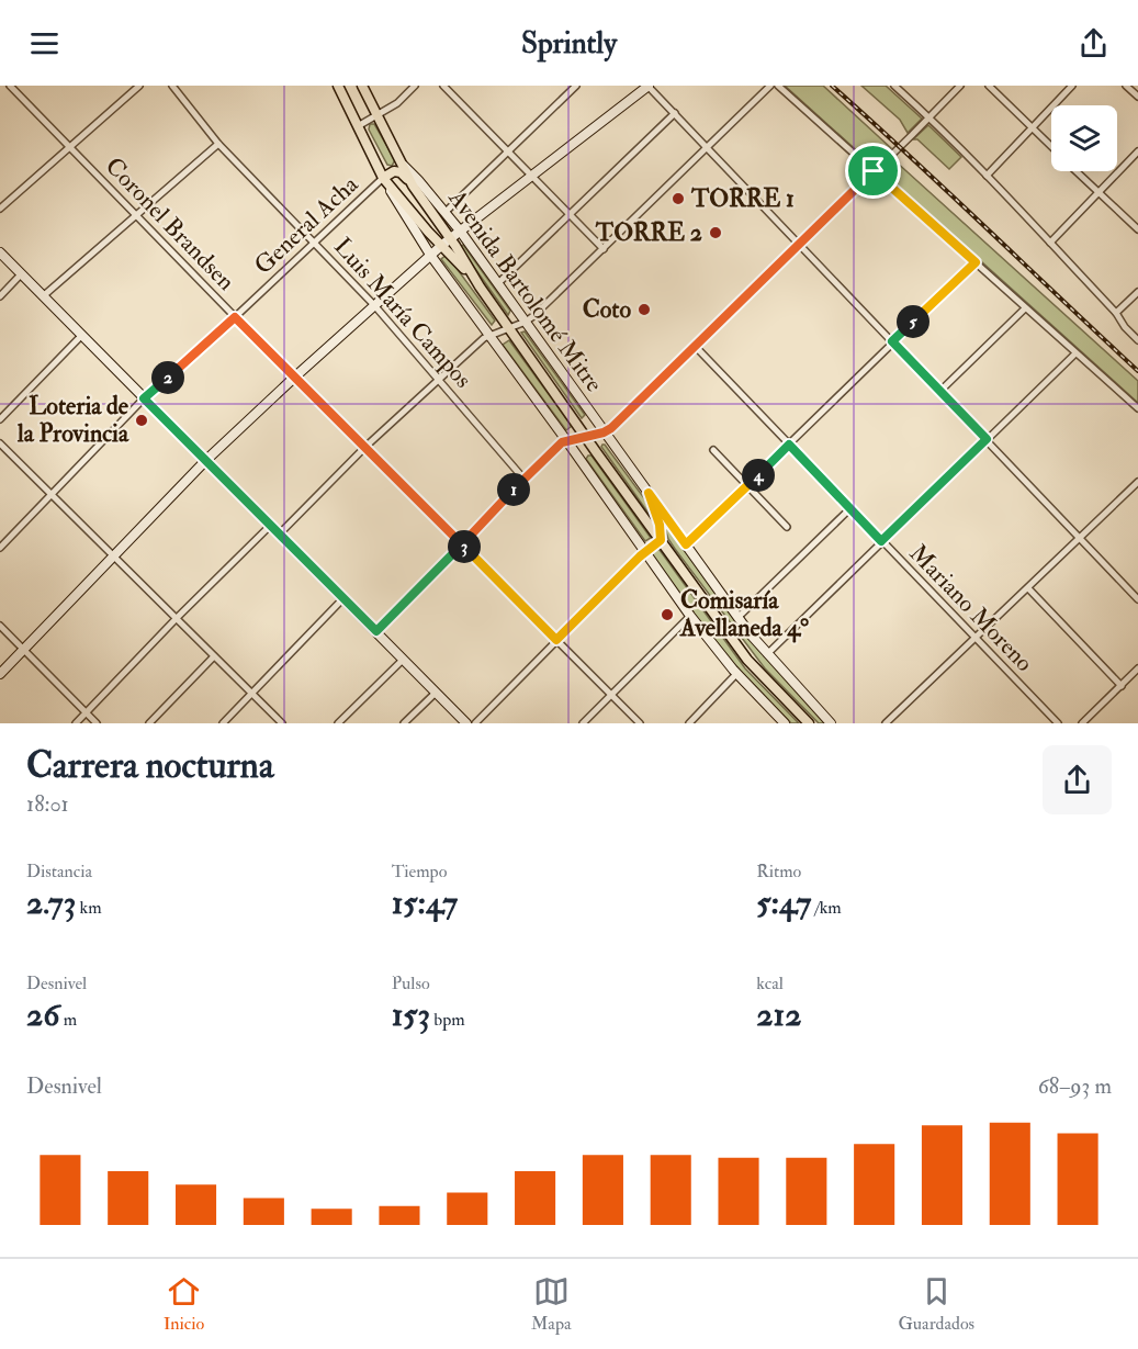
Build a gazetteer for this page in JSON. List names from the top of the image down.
{
  "streets": {
    "main road": ["Avenida Bartolomé Mitre"],
    "street": [
      "Coronel Brandsen",
      "General Acha",
      "Luis María Campos",
      "Mariano Moreno"
    ]
  },
  "crossings": [
    ["Coronel Brandsen", "General Acha"],
    ["General Acha", "Avenida Bartolomé Mitre"],
    ["General Acha", "Luis María Campos"]
  ],
  "places": [
    "TORRE 1",
    "TORRE 2",
    "Coto",
    "Loteria de la Provincia",
    "Comisaría Avellaneda 4°"
  ],
  "page": {
    "header": "Sprintly",
    "pins": [
      "5",
      "2",
      "4",
      "1",
      "3"
    ],
    "heading": ["Carrera nocturna", "18:01"],
    "stats": [
      ["Distancia", "2.73 km"],
      ["Tiempo", "15:47"],
      ["Ritmo", "5:47 /km"],
      ["Desnivel", "26 m"],
      ["Pulso", "153 bpm"],
      ["kcal", "212"]
    ],
    "chart": ["Desnivel", "68–93 m"],
    "tabs": ["Inicio", "Mapa", "Guardados"]
  }
}
